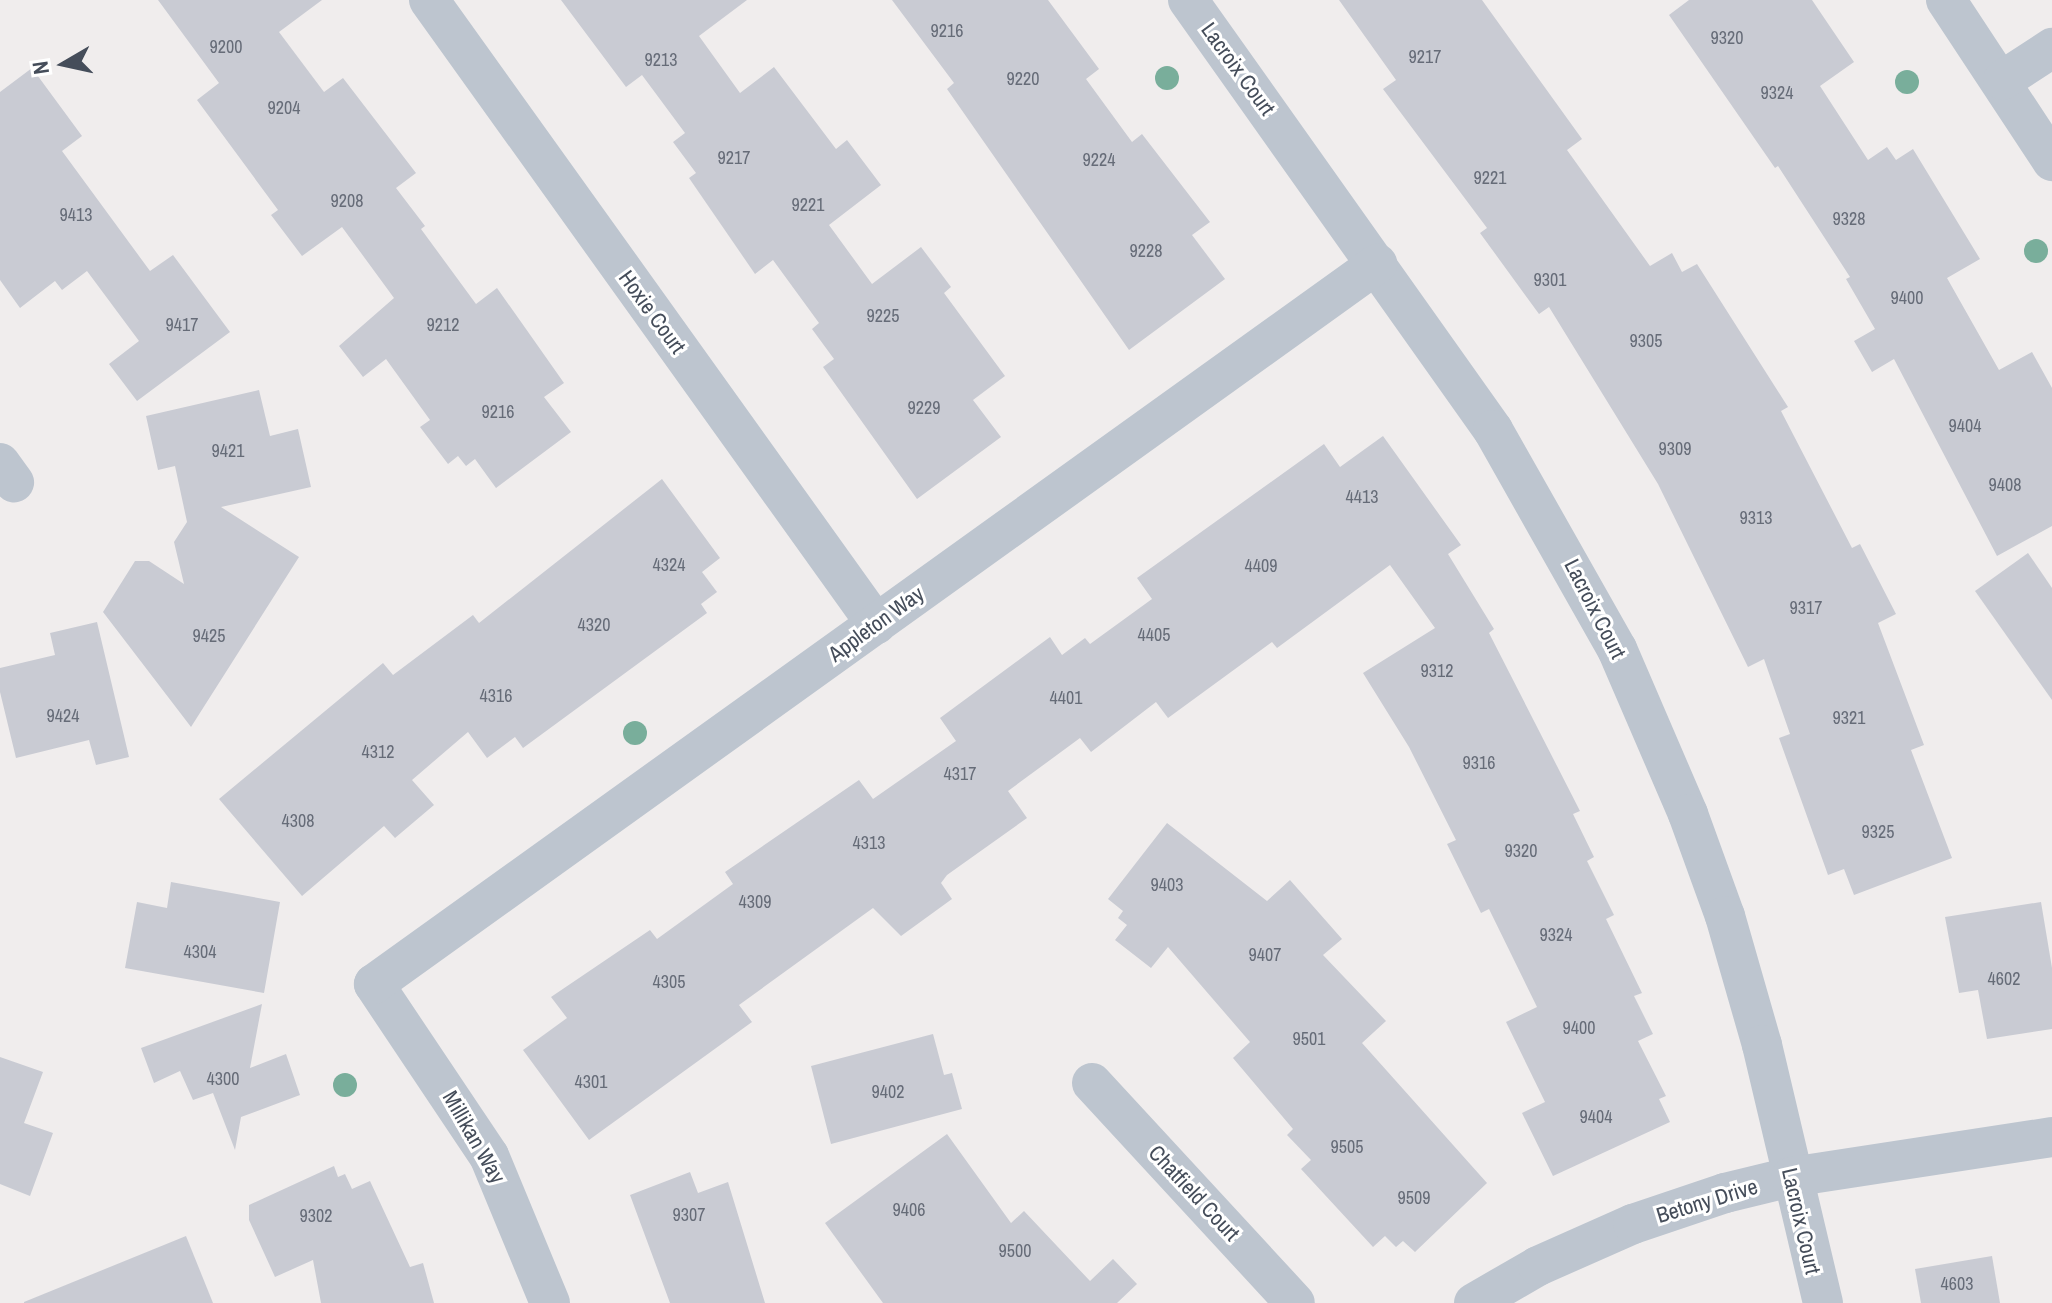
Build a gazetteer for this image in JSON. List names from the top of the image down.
{
  "streets": {
    "street": [
      "Lacroix Court",
      "Hoxie Court",
      "Appleton Way",
      "Millikan Way",
      "Chatfield Court",
      "Betony Drive"
    ]
  },
  "crossings": [
    ["Lacroix Court", "Appleton Way"],
    ["Lacroix Court", "Betony Drive"],
    ["Hoxie Court", "Appleton Way"],
    ["Appleton Way", "Millikan Way"]
  ],
  "house_numbers": [
    "9216",
    "9320",
    "9200",
    "9217",
    "9213",
    "9220",
    "9324",
    "9204",
    "9217",
    "9224",
    "9221",
    "9208",
    "9221",
    "9413",
    "9328",
    "9228",
    "9301",
    "9400",
    "9225",
    "9417",
    "9212",
    "9305",
    "9229",
    "9216",
    "9404",
    "9309",
    "9421",
    "9408",
    "4413",
    "9313",
    "4324",
    "4409",
    "9317",
    "4320",
    "4405",
    "9425",
    "9312",
    "4316",
    "4401",
    "9424",
    "9321",
    "4312",
    "9316",
    "4317",
    "4308",
    "9325",
    "4313",
    "9320",
    "9403",
    "4309",
    "9324",
    "4304",
    "9407",
    "4602",
    "4305",
    "9400",
    "9501",
    "4300",
    "4301",
    "9402",
    "9404",
    "9505",
    "9509",
    "9406",
    "9307",
    "9302",
    "9500",
    "4603"
  ],
  "north": "left"
}
